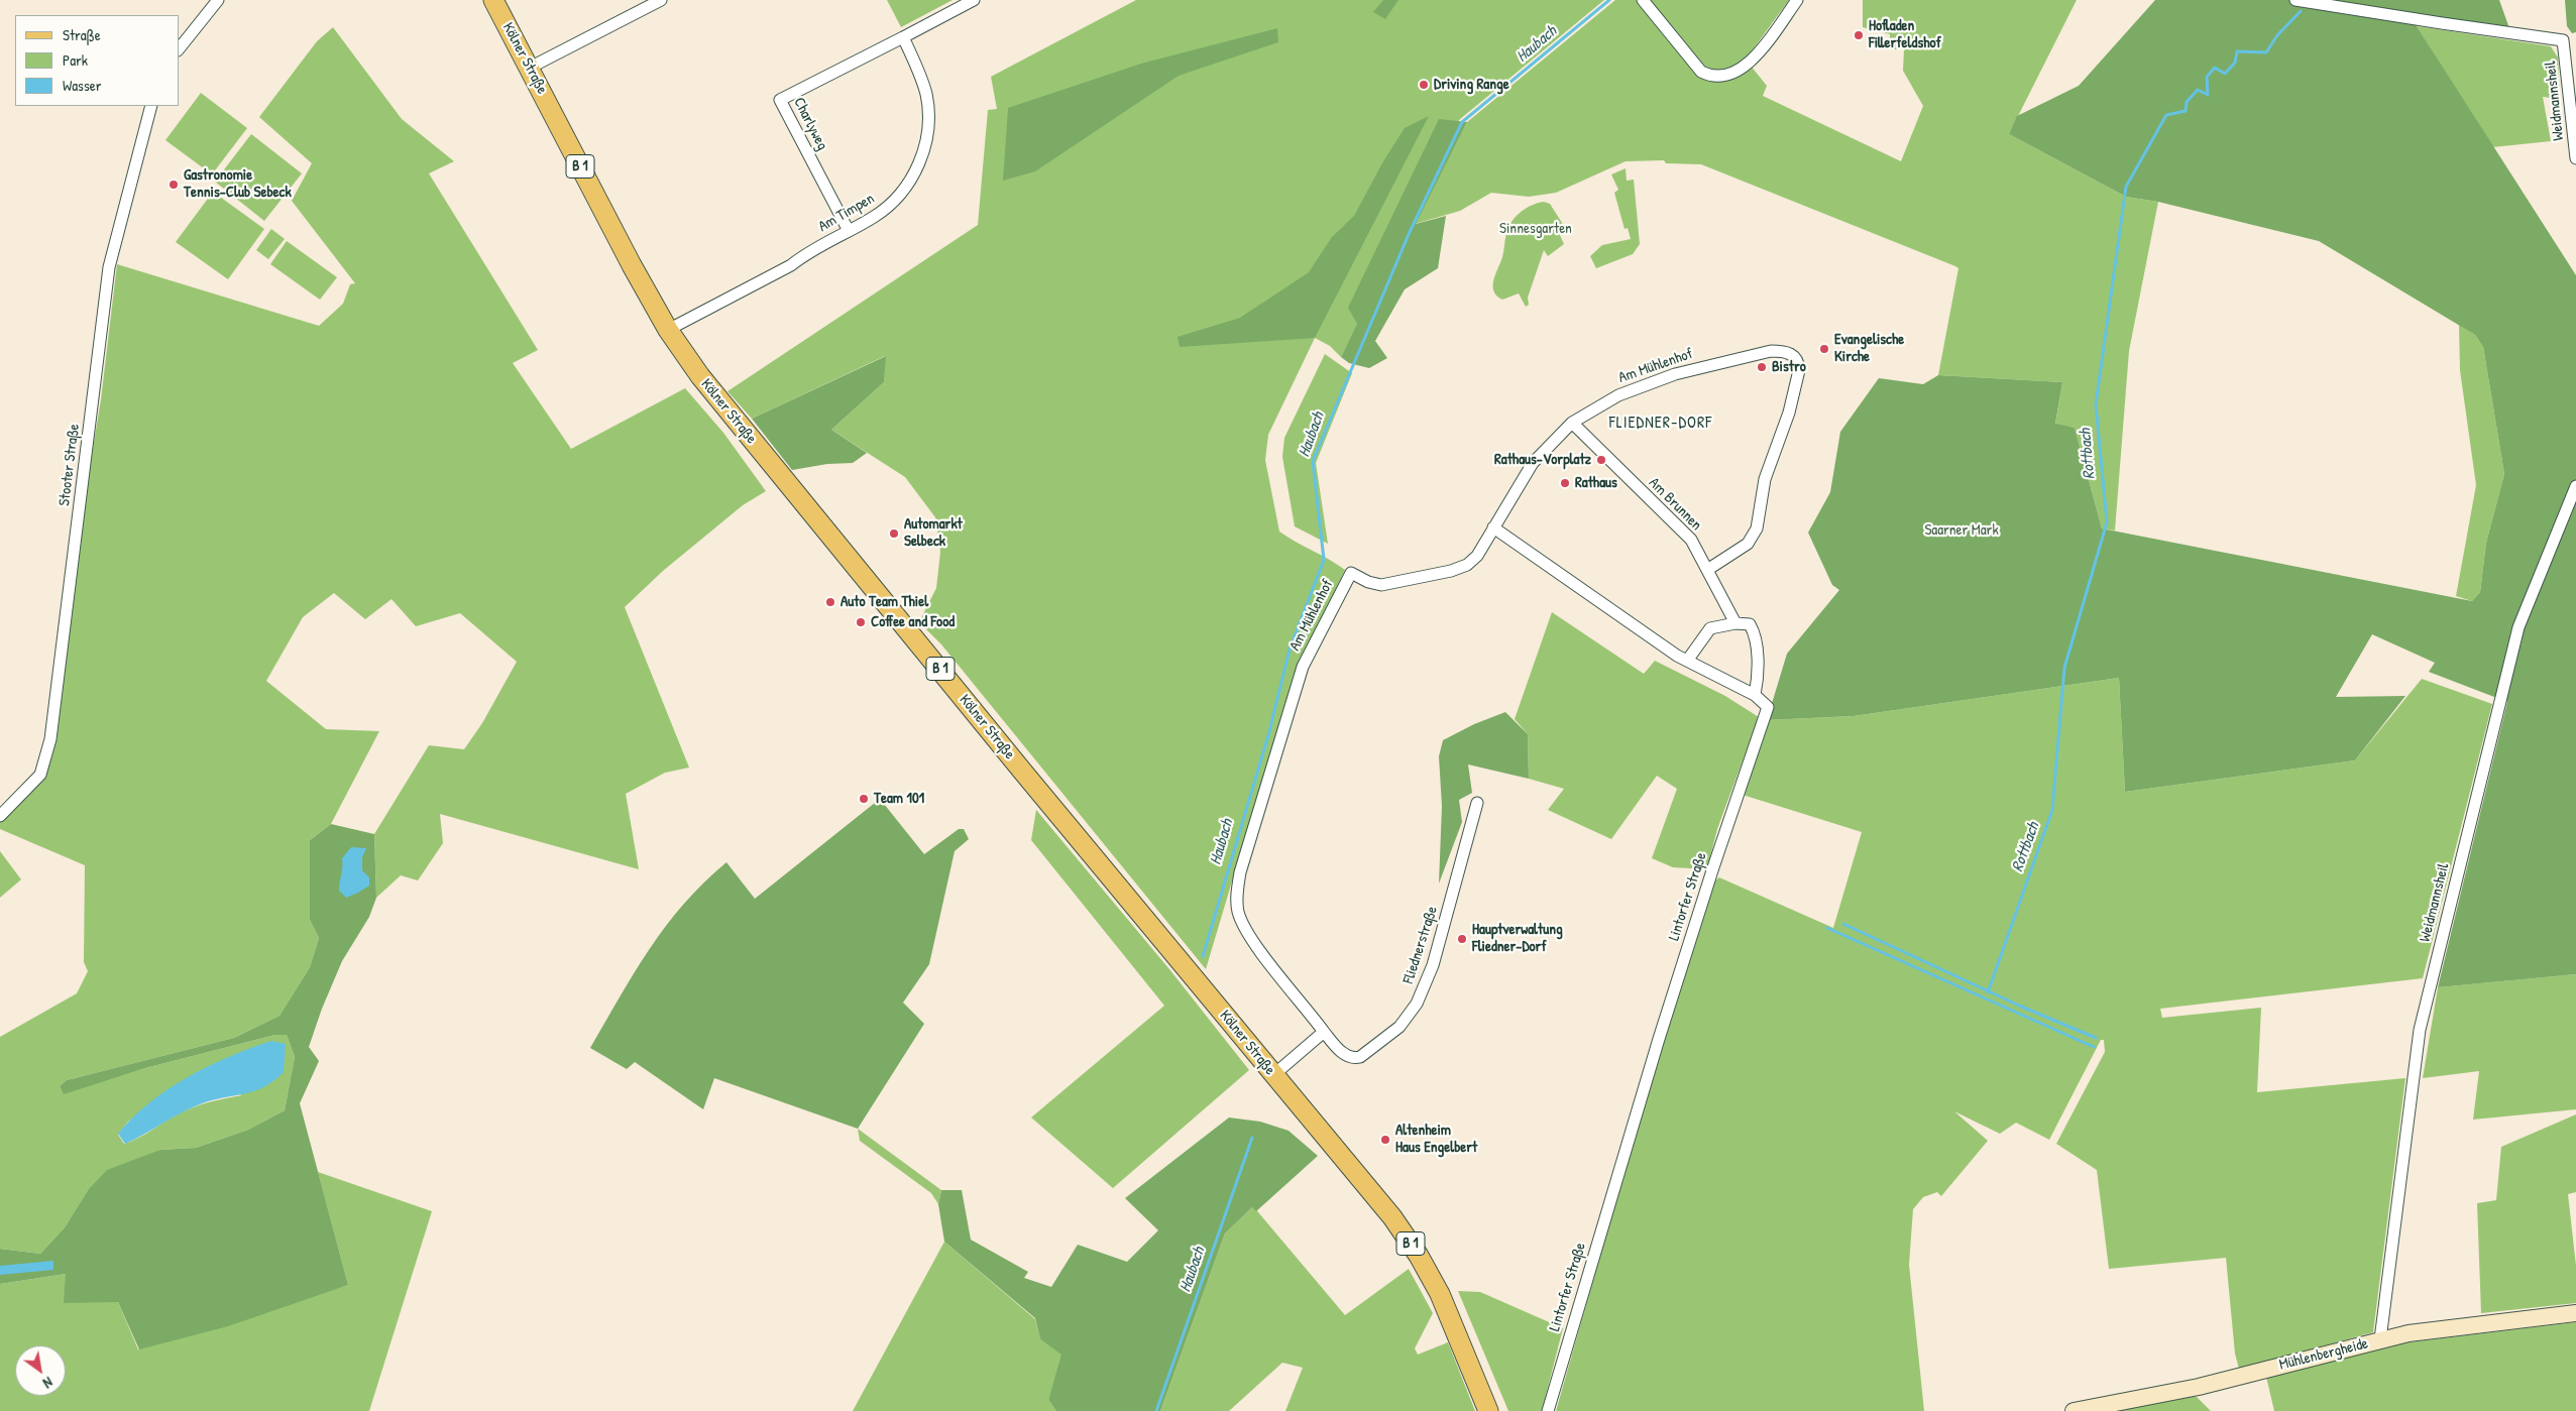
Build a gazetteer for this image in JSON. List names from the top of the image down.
{
  "streets": {
    "main road": ["Kölner Straße", "B 1"],
    "street": [
      "Weidmannsheil",
      "Charlyweg",
      "Am Timpen",
      "Am Mühlenhof",
      "Stooter Straße",
      "Am Brunnen",
      "Lintorfer Straße",
      "Fliednerstraße",
      "Mühlenbergheide"
    ]
  },
  "crossings": [
    ["Kölner Straße", "Am Timpen"],
    ["Weidmannsheil", "Mühlenbergheide"],
    ["Charlyweg", "Am Timpen"],
    ["Am Mühlenhof", "Am Brunnen"],
    ["Am Mühlenhof", "Fliednerstraße"]
  ],
  "districts": ["FLIEDNER-DORF"],
  "water": ["Haubach", "Rottbach"],
  "parks": ["Sinnesgarten", "Saarner Mark"],
  "places": [
    "Hofladen Fillerfeldshof",
    "Driving Range",
    "Gastronomie Tennis-Club Sebeck",
    "Evangelische Kirche",
    "Bistro",
    "Rathaus-Vorplatz",
    "Rathaus",
    "Automarkt Selbeck",
    "Auto Team Thiel",
    "Coffee and Food",
    "Team 101",
    "Hauptverwaltung Fliedner-Dorf",
    "Altenheim Haus Engelbert"
  ],
  "legend": ["Straße", "Park", "Wasser"],
  "north": "bottom right"
}
